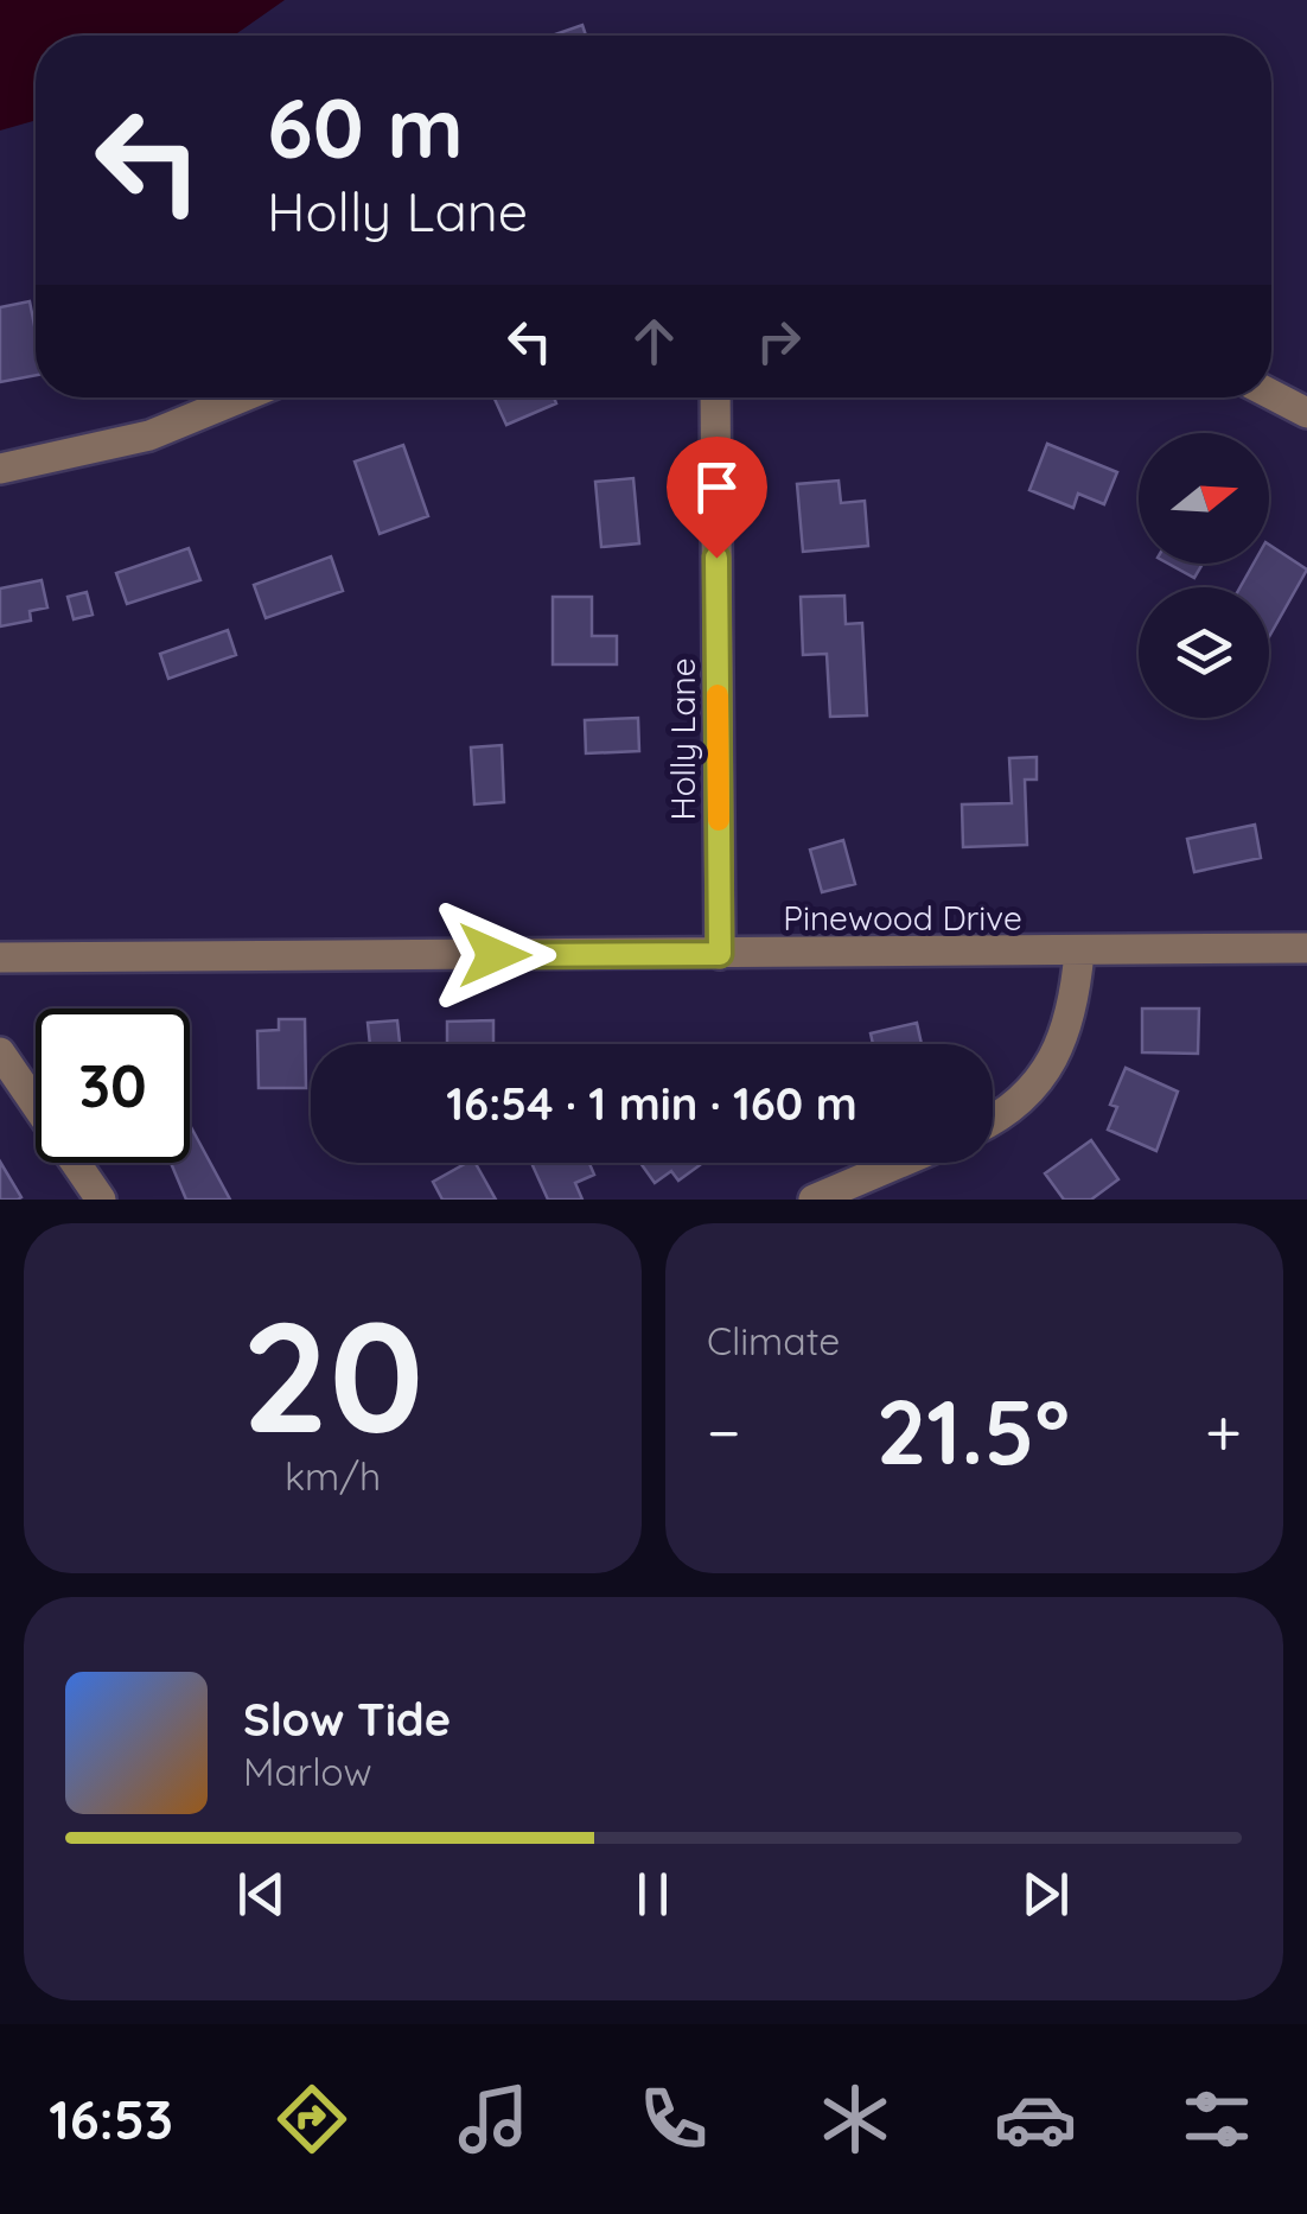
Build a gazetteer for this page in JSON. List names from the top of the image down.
{
  "streets": {
    "street": ["Holly Lane", "Pinewood Drive"]
  },
  "crossings": [
    ["Holly Lane", "Pinewood Drive"]
  ],
  "north": "right",
  "page": {
    "turn": ["60 m", "Holly Lane"],
    "limit": "30",
    "trip": "16:54 · 1 min · 160 m",
    "tile": [
      ["20", "km/h"],
      "Climate"
    ],
    "heat": ["−", "21.5°", "+"],
    "song": ["Slow Tide", "Marlow"],
    "tabs": "16:53"
  }
}
